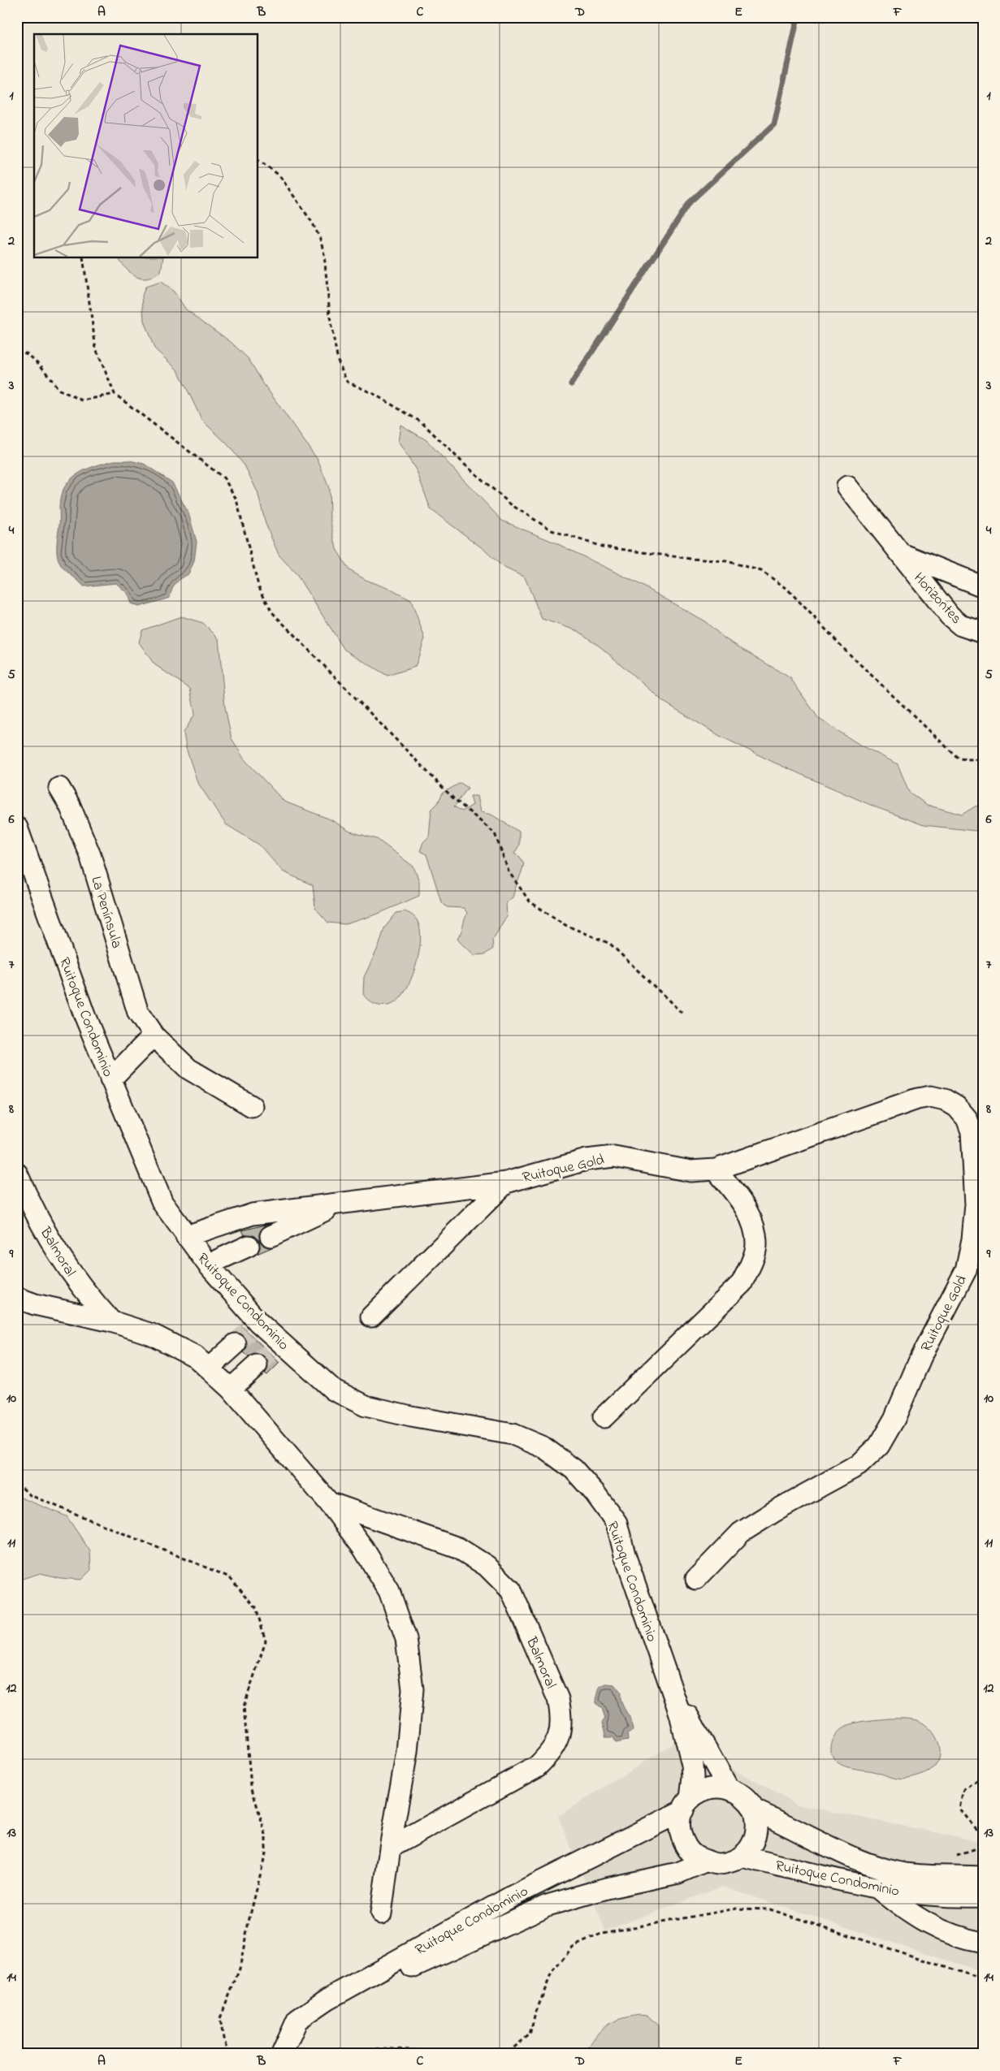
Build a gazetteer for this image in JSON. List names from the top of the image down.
{
  "streets": {
    "street": [
      "Horizontes",
      "La Península",
      "Ruitoque Condominio",
      "Ruitoque Gold",
      "Balmoral"
    ]
  },
  "crossings": [
    ["Ruitoque Condominio", "Ruitoque Gold"]
  ],
  "grid": {
    "columns": [
      "A",
      "B",
      "C",
      "D",
      "E",
      "F"
    ],
    "rows": [
      "1",
      "2",
      "3",
      "4",
      "5",
      "6",
      "7",
      "8",
      "9",
      "10",
      "11",
      "12",
      "13",
      "14"
    ]
  }
}
